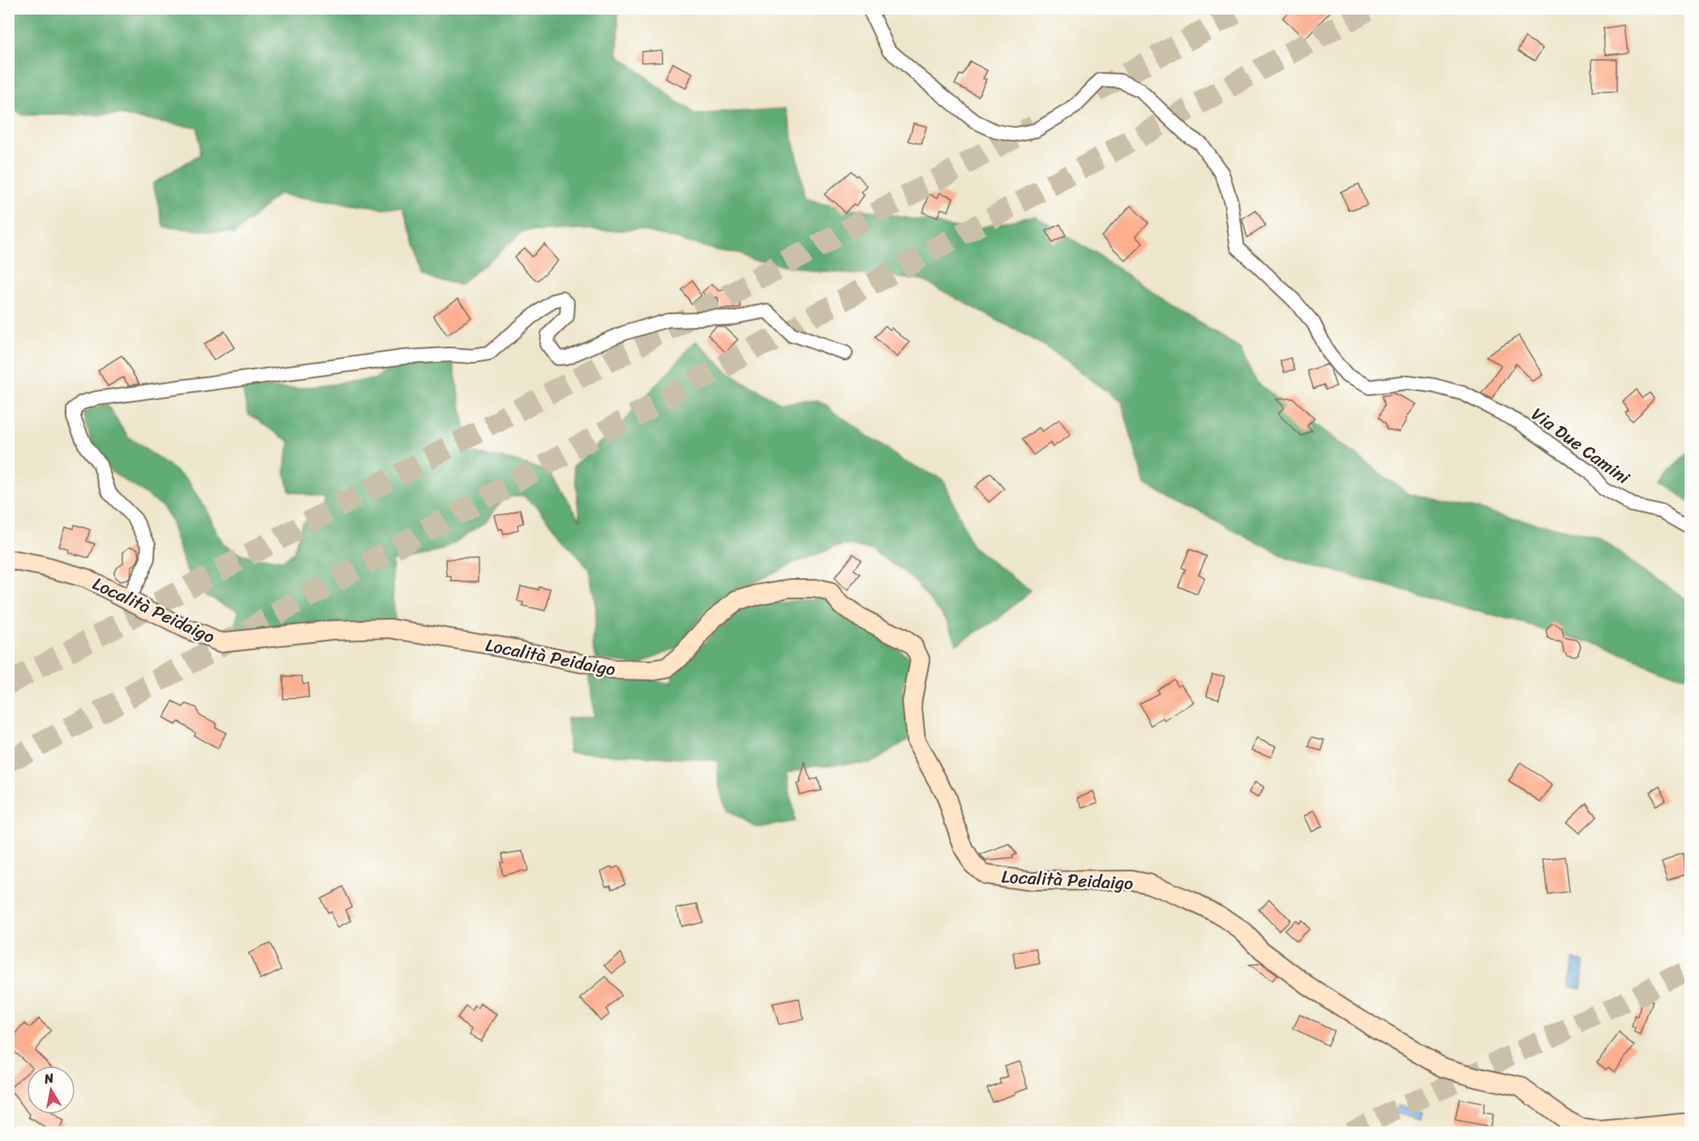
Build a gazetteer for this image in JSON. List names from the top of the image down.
{
  "streets": {
    "street": ["Via Due Camini", "Località Peidaigo"]
  },
  "north": "top"
}
